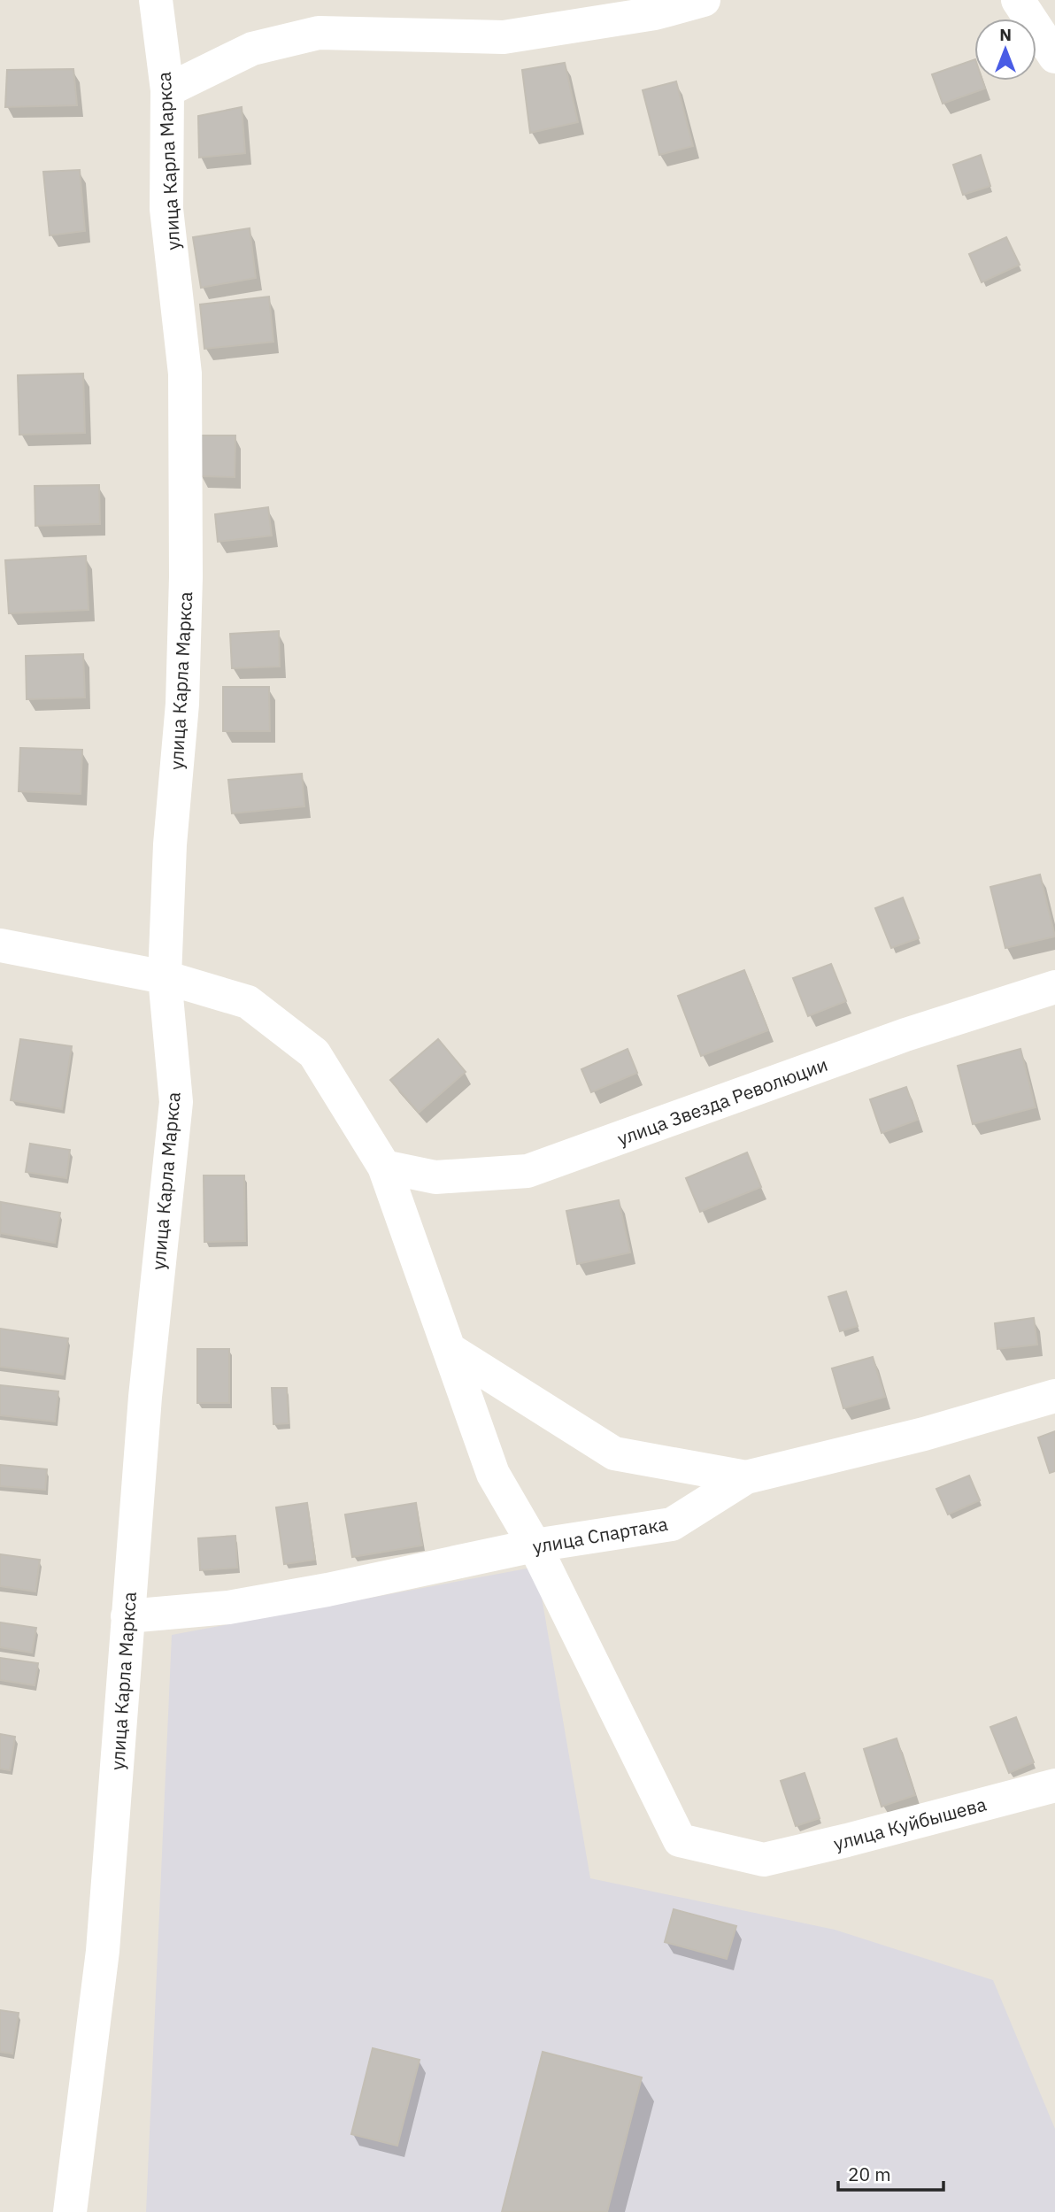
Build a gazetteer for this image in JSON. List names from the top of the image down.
{
  "streets": {
    "street": [
      "улица Карла Маркса",
      "улица Звезда Революции",
      "улица Спартака",
      "улица Куйбышева"
    ]
  },
  "crossings": [
    ["улица Карла Маркса", "улица Спартака"],
    ["улица Спартака", "улица Куйбышева"]
  ],
  "scale_bar": "20 m",
  "north": "top"
}
